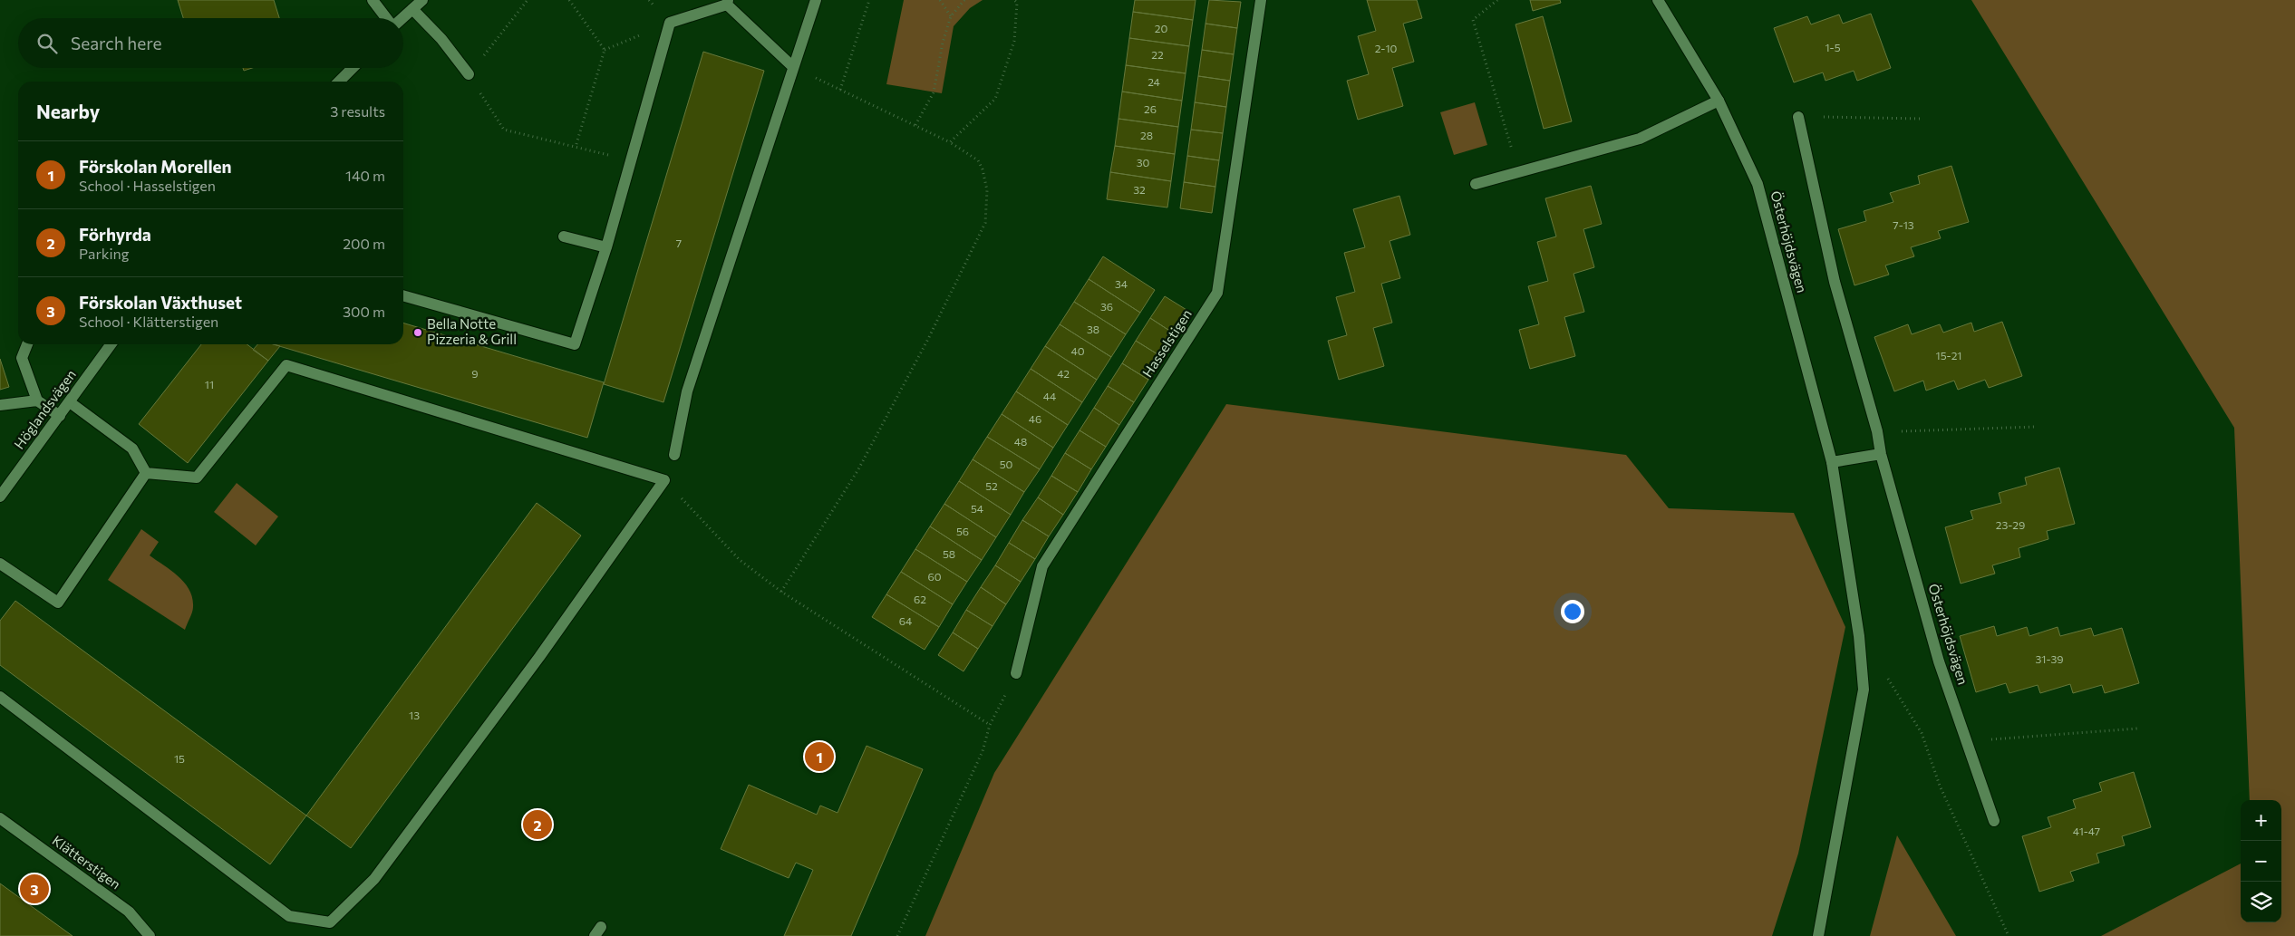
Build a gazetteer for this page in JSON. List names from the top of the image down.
{
  "streets": {
    "street": [
      "Österhöjdsvägen",
      "Hasselstigen",
      "Höglandsvägen",
      "Klätterstigen"
    ]
  },
  "places": ["Bella Notte Pizzeria & Grill"],
  "house_numbers": [
    "20",
    "1-5",
    "2-10",
    "22",
    "24",
    "26",
    "28",
    "30",
    "32",
    "7-13",
    "7",
    "34",
    "36",
    "38",
    "40",
    "15-21",
    "9",
    "42",
    "11",
    "44",
    "46",
    "48",
    "50",
    "52",
    "54",
    "23-29",
    "56",
    "58",
    "60",
    "62",
    "64",
    "31-39",
    "13",
    "15",
    "41-47"
  ],
  "page": {
    "search": "Search here",
    "heading": ["Nearby", "3 results"],
    "list": [
      {
        "mark": "1",
        "name": "Förskolan Morellen",
        "note": "School · Hasselstigen",
        "value": "140 m"
      },
      {
        "mark": "2",
        "name": "Förhyrda",
        "note": "Parking",
        "value": "200 m"
      },
      {
        "mark": "3",
        "name": "Förskolan Växthuset",
        "note": "School · Klätterstigen",
        "value": "300 m"
      }
    ],
    "pins": ["1", "2", "3"],
    "map_buttons": ["+", "−"]
  }
}
